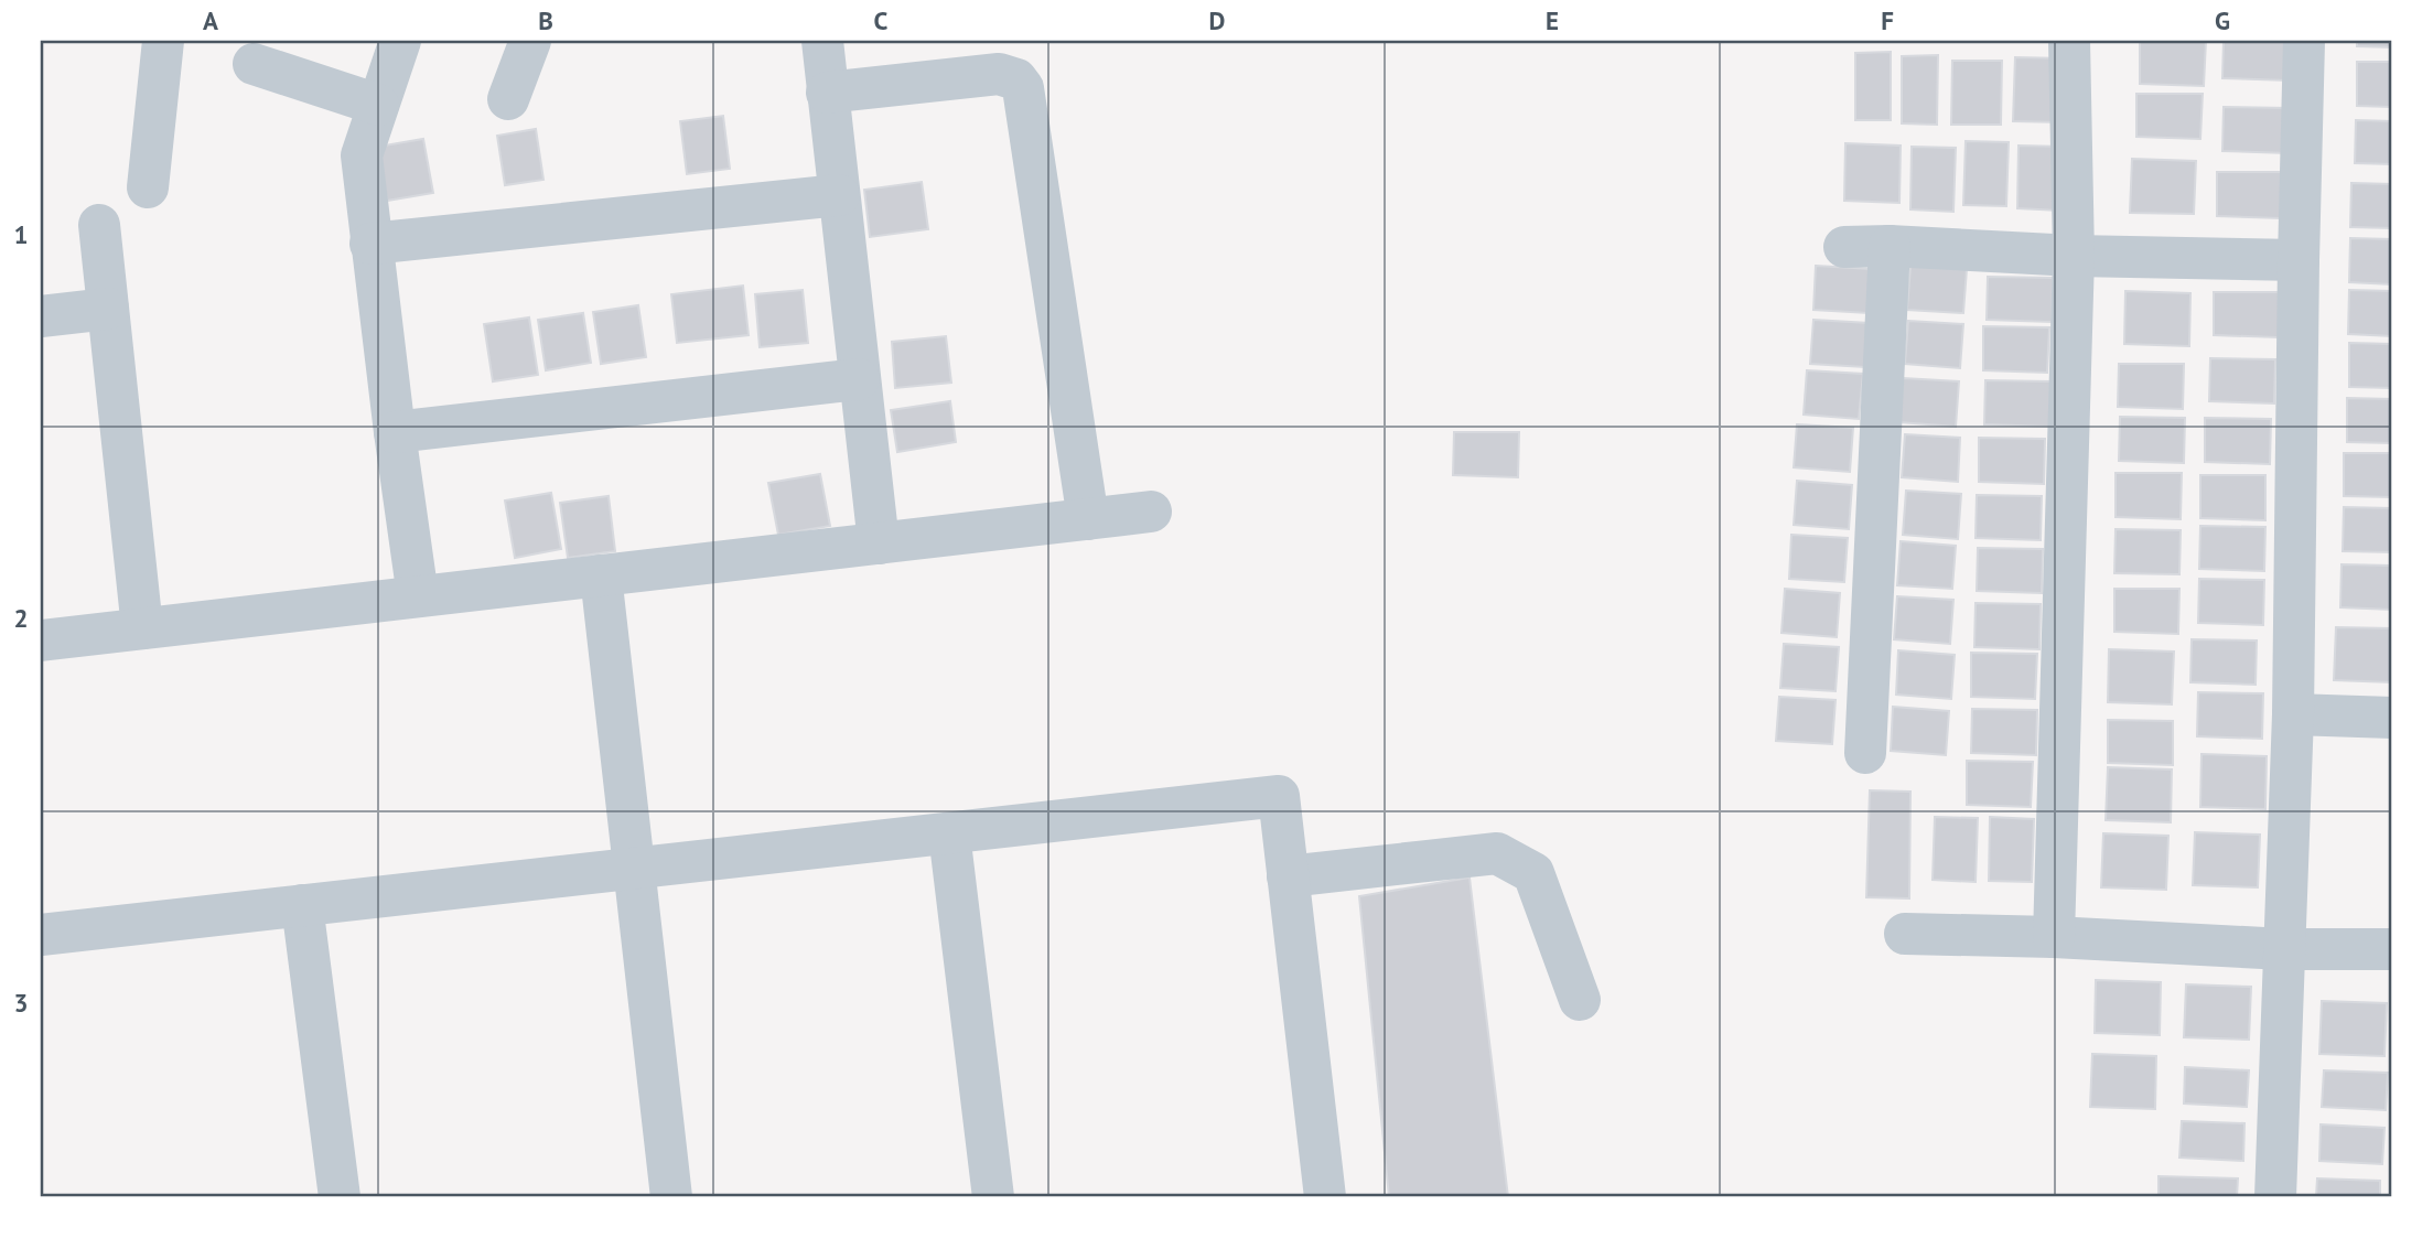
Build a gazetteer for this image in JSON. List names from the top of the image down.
{
  "grid": {
    "columns": [
      "A",
      "B",
      "C",
      "D",
      "E",
      "F",
      "G"
    ],
    "rows": ["1", "2", "3"]
  }
}
